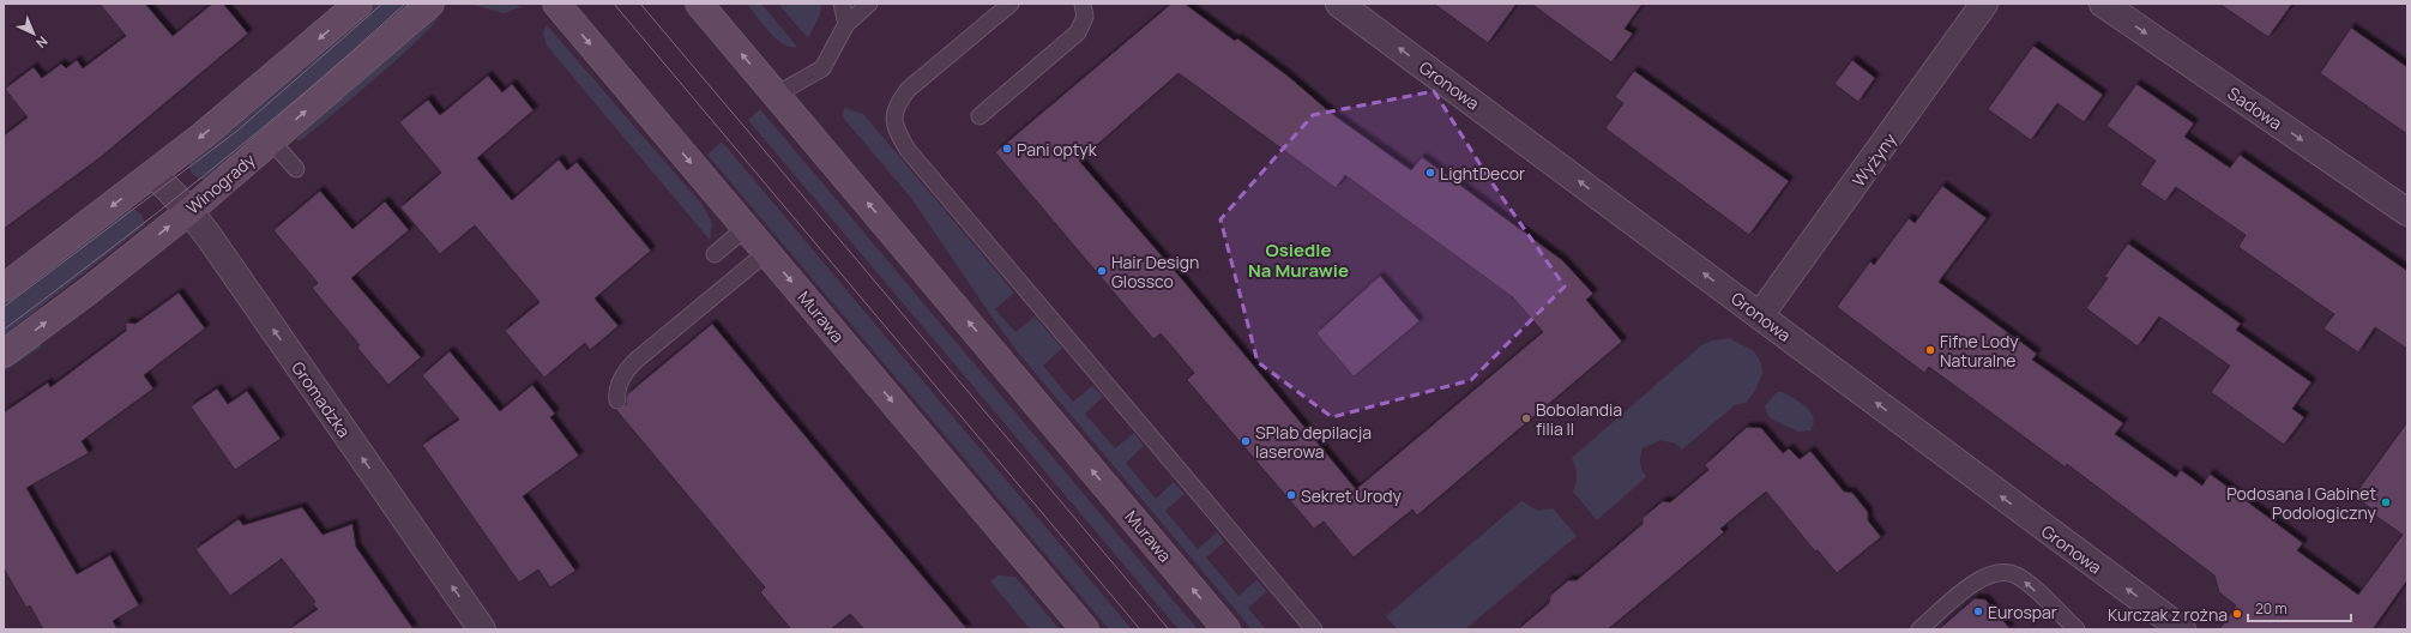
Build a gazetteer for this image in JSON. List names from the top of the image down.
{
  "streets": {
    "street": [
      "Gronowa",
      "Sadowa",
      "Wyżyny",
      "Winogrady",
      "Murawa",
      "Gromadzka"
    ]
  },
  "crossings": [
    ["Gronowa", "Wyżyny"],
    ["Winogrady", "Gromadzka"]
  ],
  "one_way": ["Gronowa", "Sadowa", "Gromadzka"],
  "districts": ["Osiedle Na Murawie"],
  "places": [
    "Pani optyk",
    "LightDecor",
    "Hair Design Glossco",
    "Fifne Lody Naturalne",
    "Bobolandia filia II",
    "SPlab depilacja laserowa",
    "Sekret Urody",
    "Podosana | Gabinet Podologiczny",
    "Eurospar",
    "Kurczak z rożna"
  ],
  "scale_bar": "20 m",
  "north": "bottom right"
}
